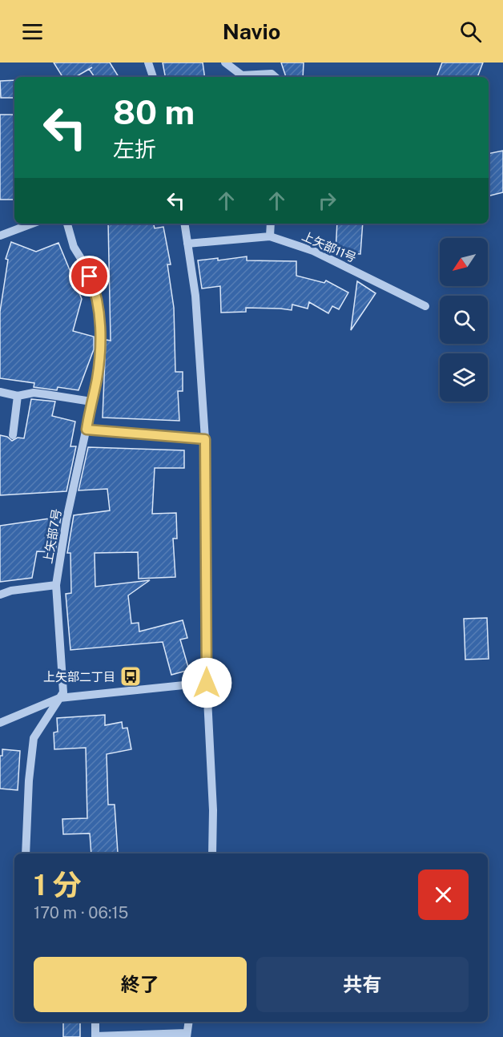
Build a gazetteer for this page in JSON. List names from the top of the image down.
{
  "streets": {
    "street": ["上矢部11号", "上矢部7号"]
  },
  "places": {
    "bus stop": ["上矢部二丁目"]
  },
  "north": "bottom left",
  "page": {
    "header": "Navio",
    "turn": ["80 m", "左折"],
    "heading": ["1 分", "170 m · 06:15"],
    "buttons": ["終了", "共有"]
  }
}
